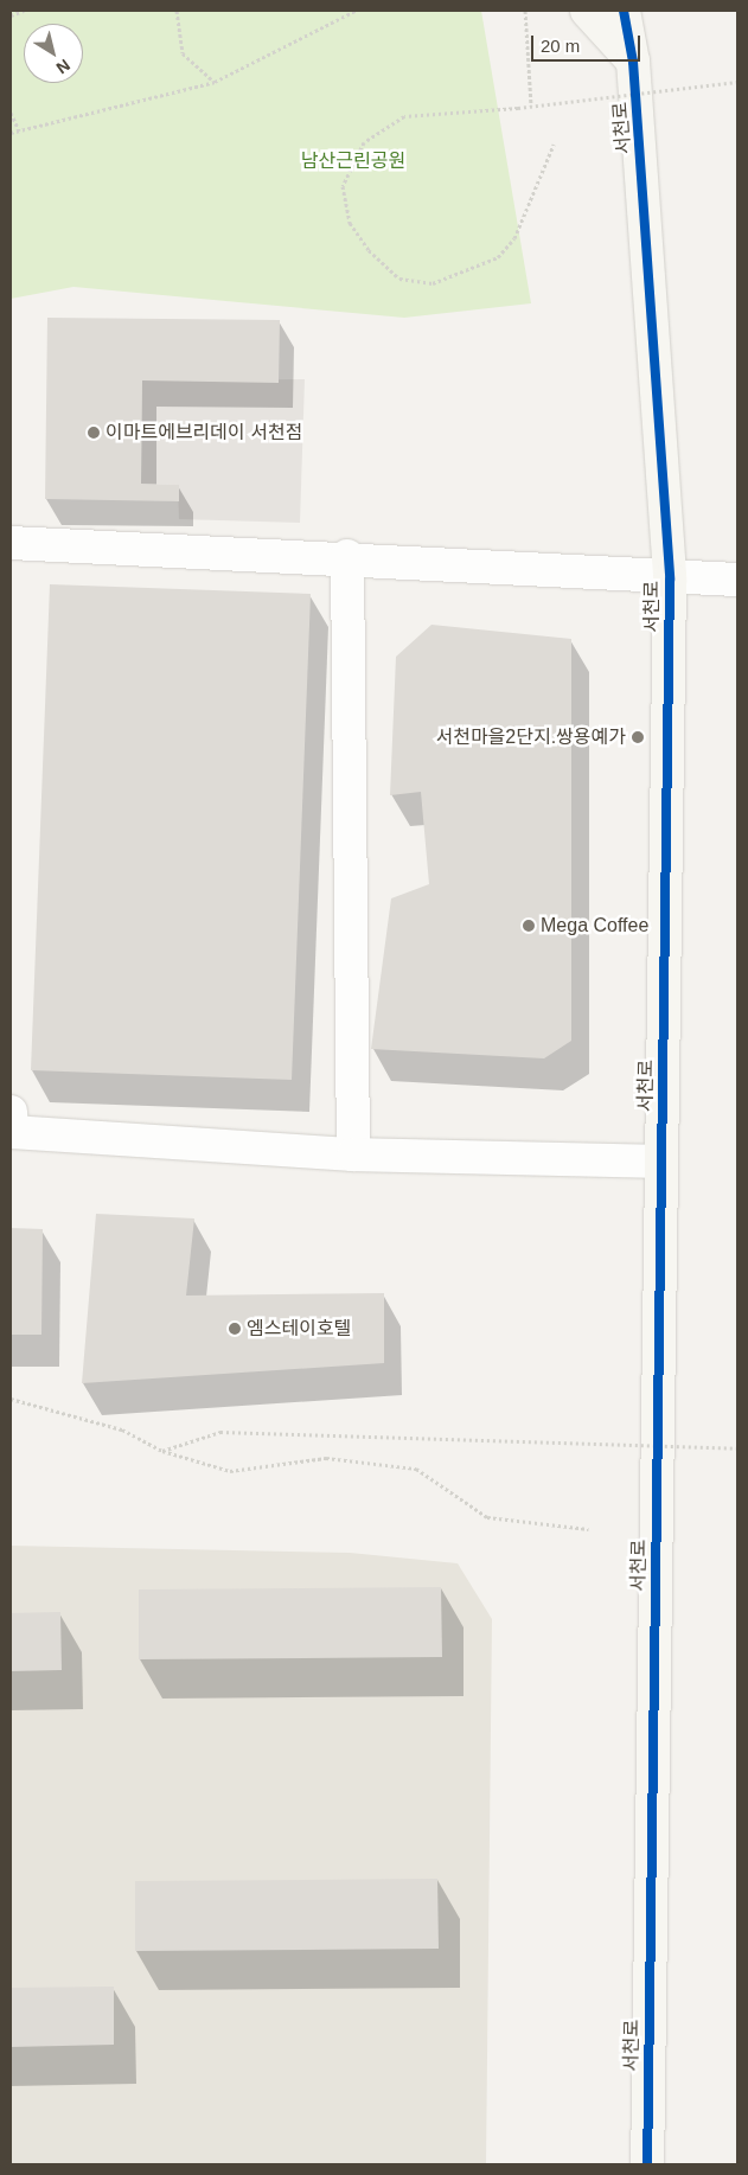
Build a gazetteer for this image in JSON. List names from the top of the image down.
{
  "streets": {
    "street": ["서천로"]
  },
  "parks": ["남산근린공원"],
  "places": [
    "이마트에브리데이 서천점",
    "서천마을2단지.쌍용예가",
    "Mega Coffee",
    "엠스테이호텔"
  ],
  "scale_bar": "20 m",
  "north": "bottom right"
}
